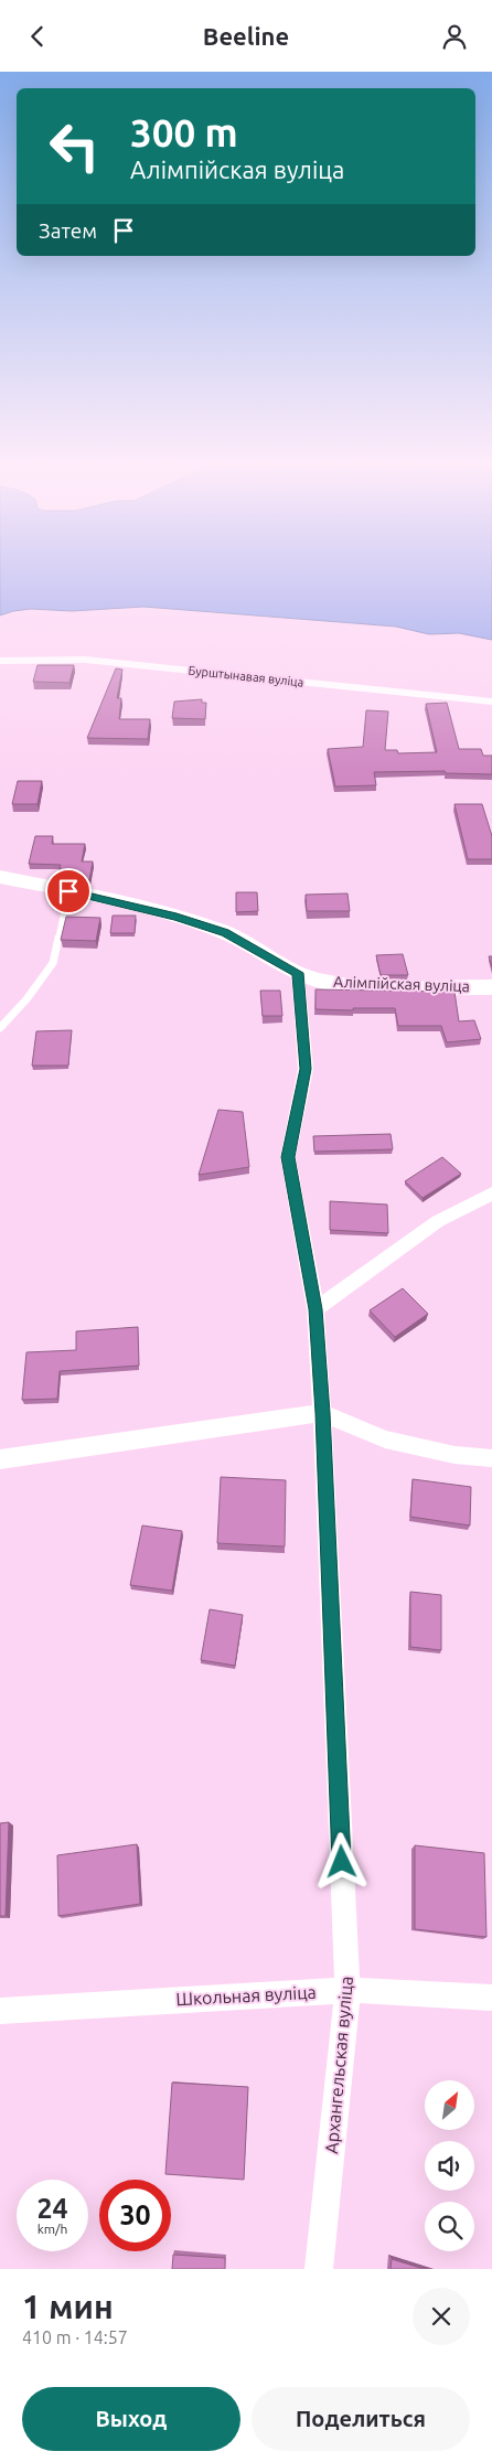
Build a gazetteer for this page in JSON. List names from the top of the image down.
{
  "streets": {
    "street": [
      "Бурштынавая вуліца",
      "Алімпійская вуліца",
      "Школьная вуліца",
      "Архангельская вуліца"
    ]
  },
  "crossings": [
    ["Алімпійская вуліца", "Архангельская вуліца"],
    ["Школьная вуліца", "Архангельская вуліца"]
  ],
  "north": "top right",
  "page": {
    "header": "Beeline",
    "turn": ["300 m", "Алімпійская вуліца"],
    "then": "Затем",
    "speed": "24 km/h",
    "limit": "30",
    "heading": ["1 мин", "410 m · 14:57"],
    "buttons": ["Выход", "Поделиться"]
  }
}
